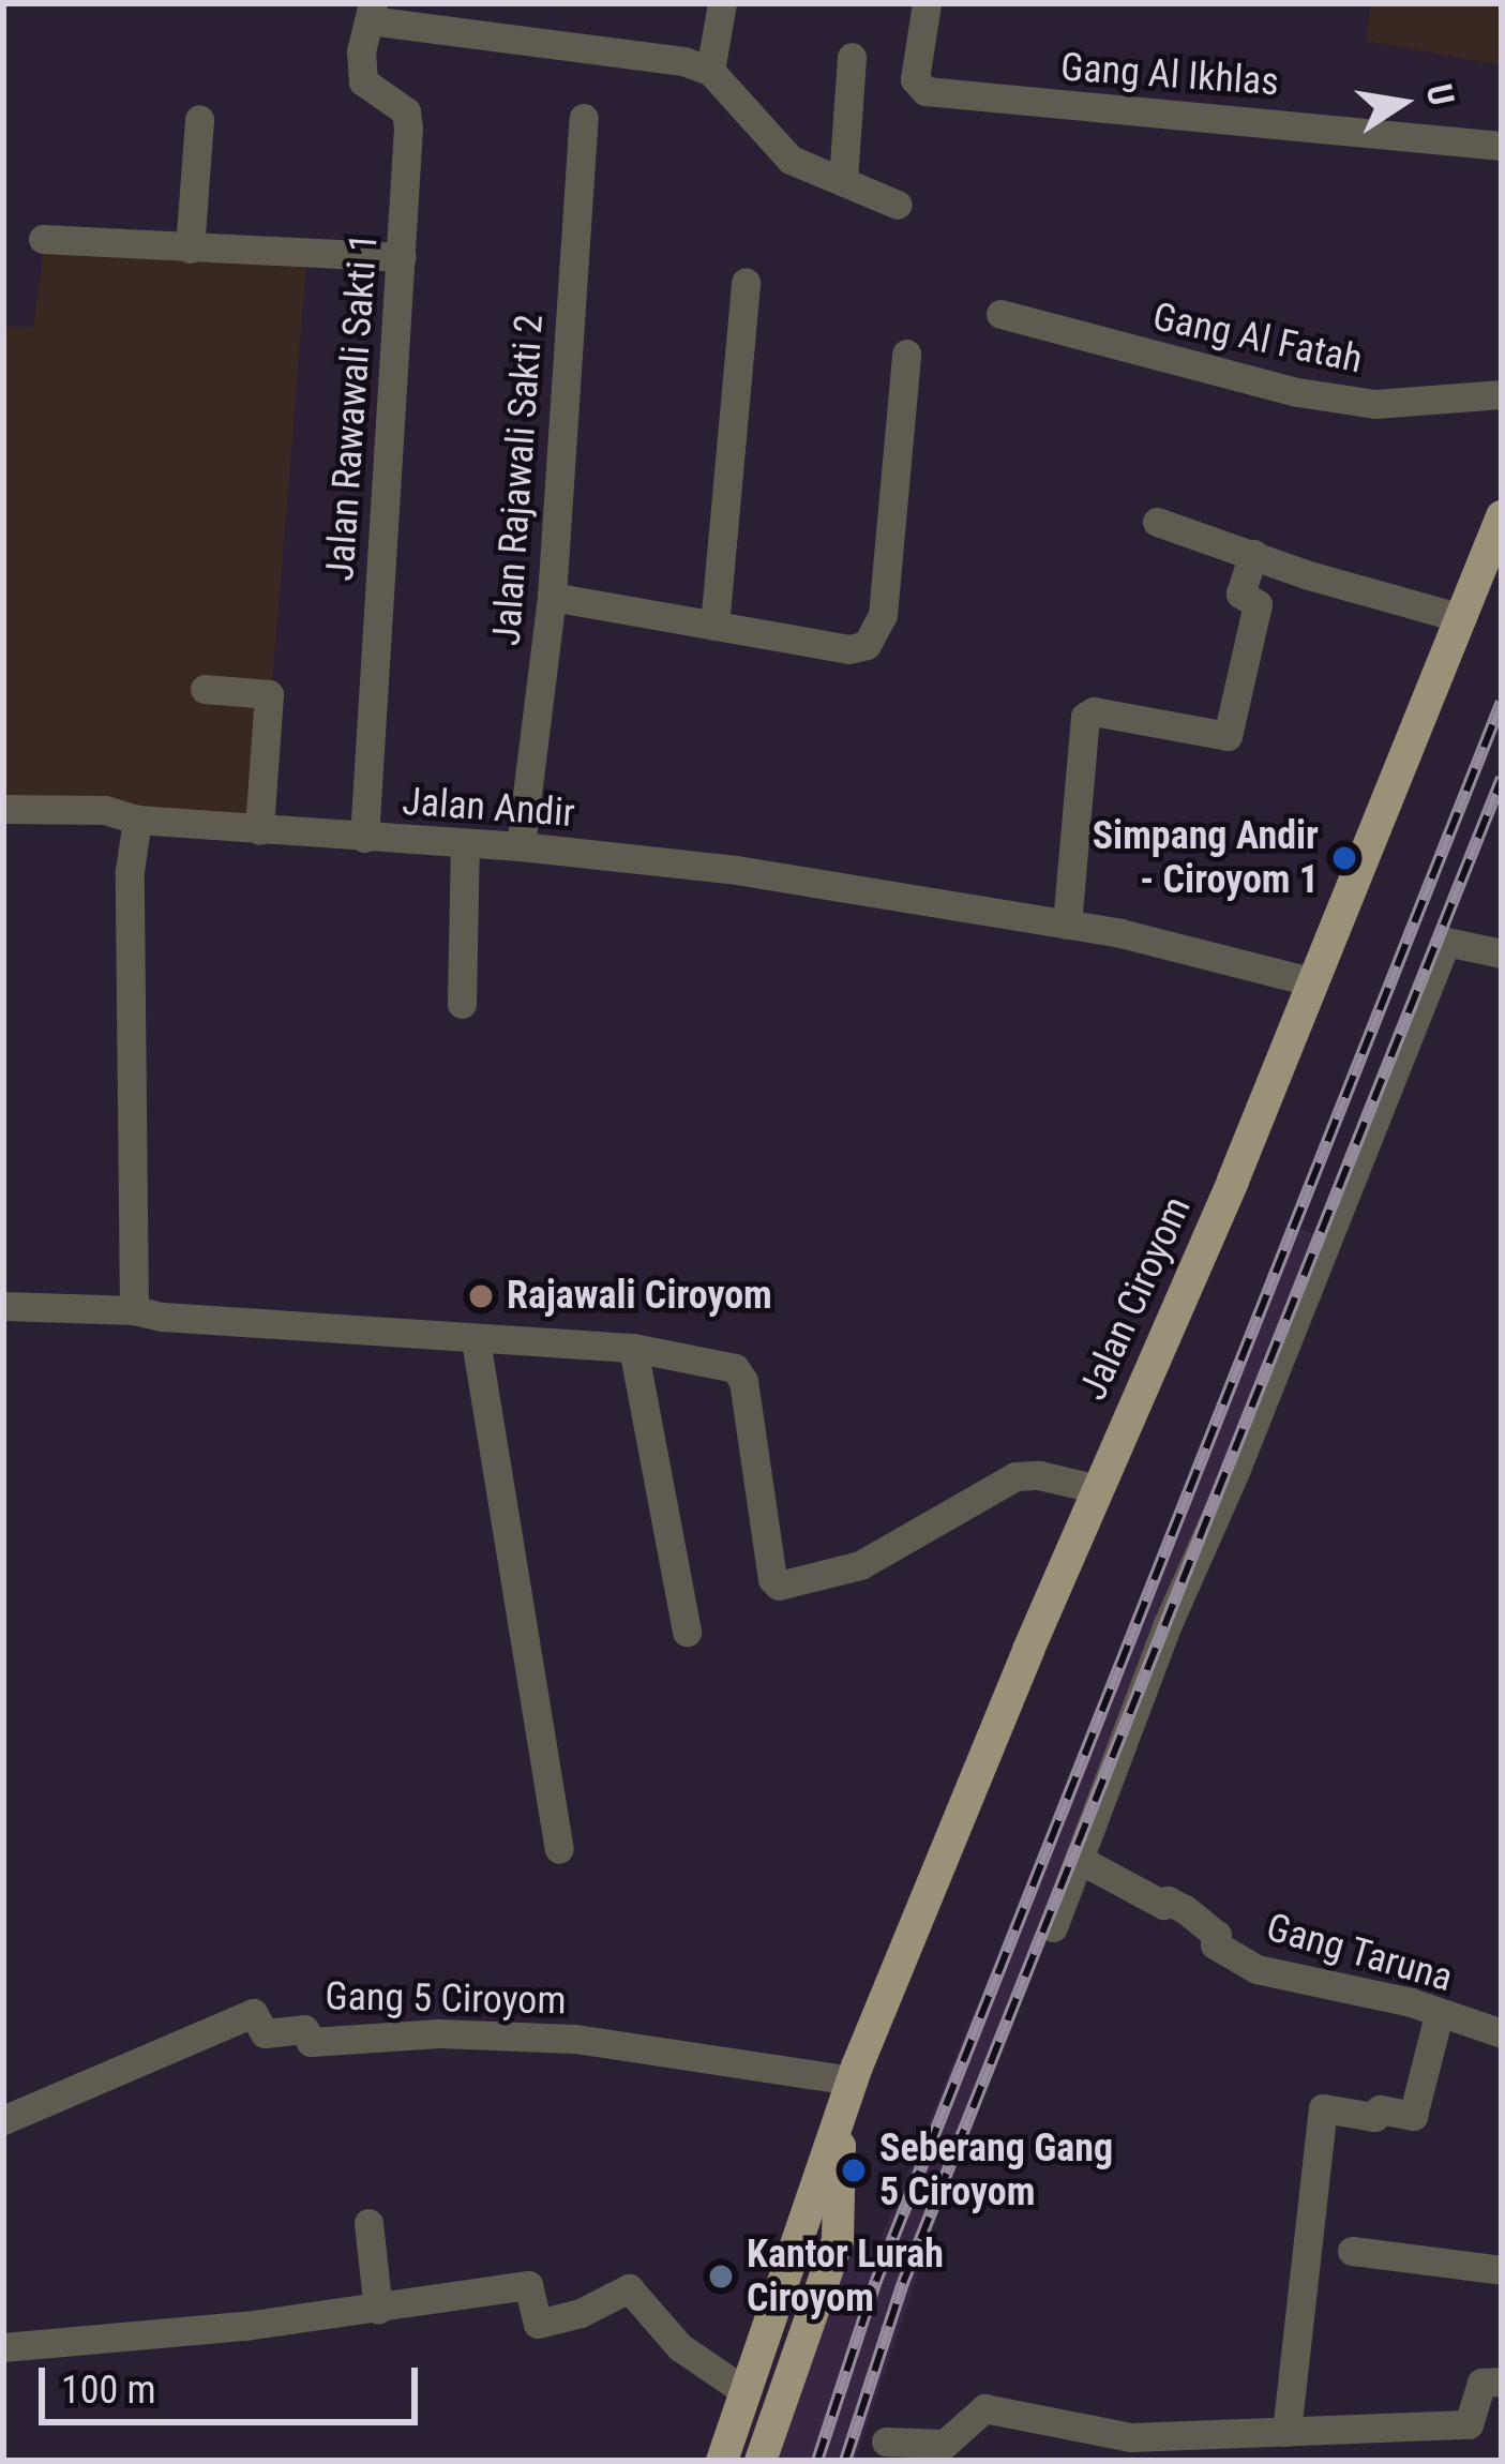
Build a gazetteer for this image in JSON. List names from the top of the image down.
{
  "streets": {
    "main road": ["Jalan Ciroyom"],
    "street": [
      "Gang Al Ikhlas",
      "Gang Al Fatah",
      "Jalan Rawawali Sakti 1",
      "Jalan Rajawali Sakti 2",
      "Jalan Andir",
      "Gang Taruna",
      "Gang 5 Ciroyom"
    ]
  },
  "crossings": [
    ["Jalan Rawawali Sakti 1", "Jalan Andir"],
    ["Jalan Rajawali Sakti 2", "Jalan Andir"],
    ["Jalan Andir", "Jalan Ciroyom"],
    ["Jalan Ciroyom", "Gang 5 Ciroyom"]
  ],
  "places": [
    "Simpang Andir - Ciroyom 1",
    "Rajawali Ciroyom",
    "Seberang Gang 5 Ciroyom",
    "Kantor Lurah Ciroyom"
  ],
  "scale_bar": "100 m",
  "north": "right"
}
